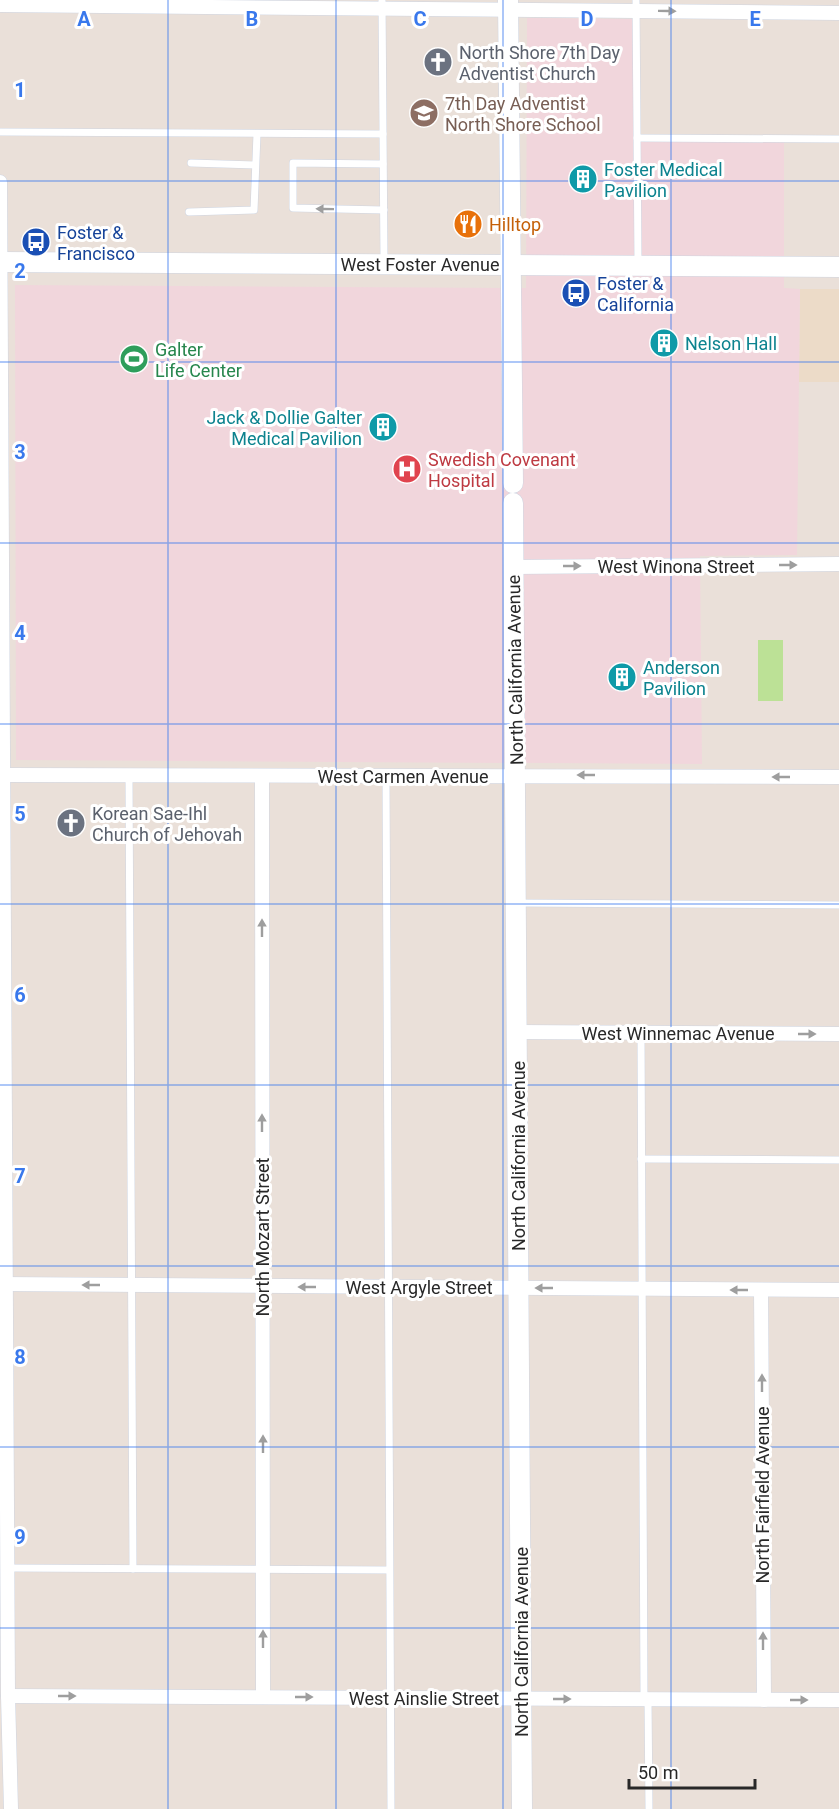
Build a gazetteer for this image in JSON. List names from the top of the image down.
{
  "streets": {
    "main road": ["West Foster Avenue", "North California Avenue"],
    "street": [
      "West Winona Street",
      "West Carmen Avenue",
      "West Winnemac Avenue",
      "North Mozart Street",
      "West Argyle Street",
      "North Fairfield Avenue",
      "West Ainslie Street"
    ]
  },
  "crossings": [
    ["West Foster Avenue", "North California Avenue"],
    ["West Winona Street", "North California Avenue"],
    ["North California Avenue", "West Carmen Avenue"],
    ["North California Avenue", "West Winnemac Avenue"],
    ["North California Avenue", "West Argyle Street"],
    ["North California Avenue", "West Ainslie Street"],
    ["West Carmen Avenue", "North Mozart Street"],
    ["North Mozart Street", "West Argyle Street"],
    ["North Mozart Street", "West Ainslie Street"],
    ["West Argyle Street", "North Fairfield Avenue"],
    ["North Fairfield Avenue", "West Ainslie Street"]
  ],
  "one_way": [
    "West Winona Street",
    "West Carmen Avenue",
    "West Winnemac Avenue",
    "North Mozart Street",
    "West Argyle Street",
    "North Fairfield Avenue",
    "West Ainslie Street"
  ],
  "places": {
    "church": ["North Shore 7th Day Adventist Church", "Korean Sae-Ihl Church of Jehovah"],
    "school or university": ["7th Day Adventist North Shore School"],
    "building": [
      "Foster Medical Pavilion",
      "Nelson Hall",
      "Jack & Dollie Galter Medical Pavilion",
      "Anderson Pavilion"
    ],
    "restaurant": ["Hilltop"],
    "bus stop": ["Foster & Francisco", "Foster & California"],
    "sports": ["Galter Life Center"],
    "hospital": ["Swedish Covenant Hospital"]
  },
  "scale_bar": "50 m",
  "grid": {
    "columns": [
      "A",
      "B",
      "C",
      "D",
      "E"
    ],
    "rows": [
      "1",
      "2",
      "3",
      "4",
      "5",
      "6",
      "7",
      "8",
      "9"
    ]
  }
}
